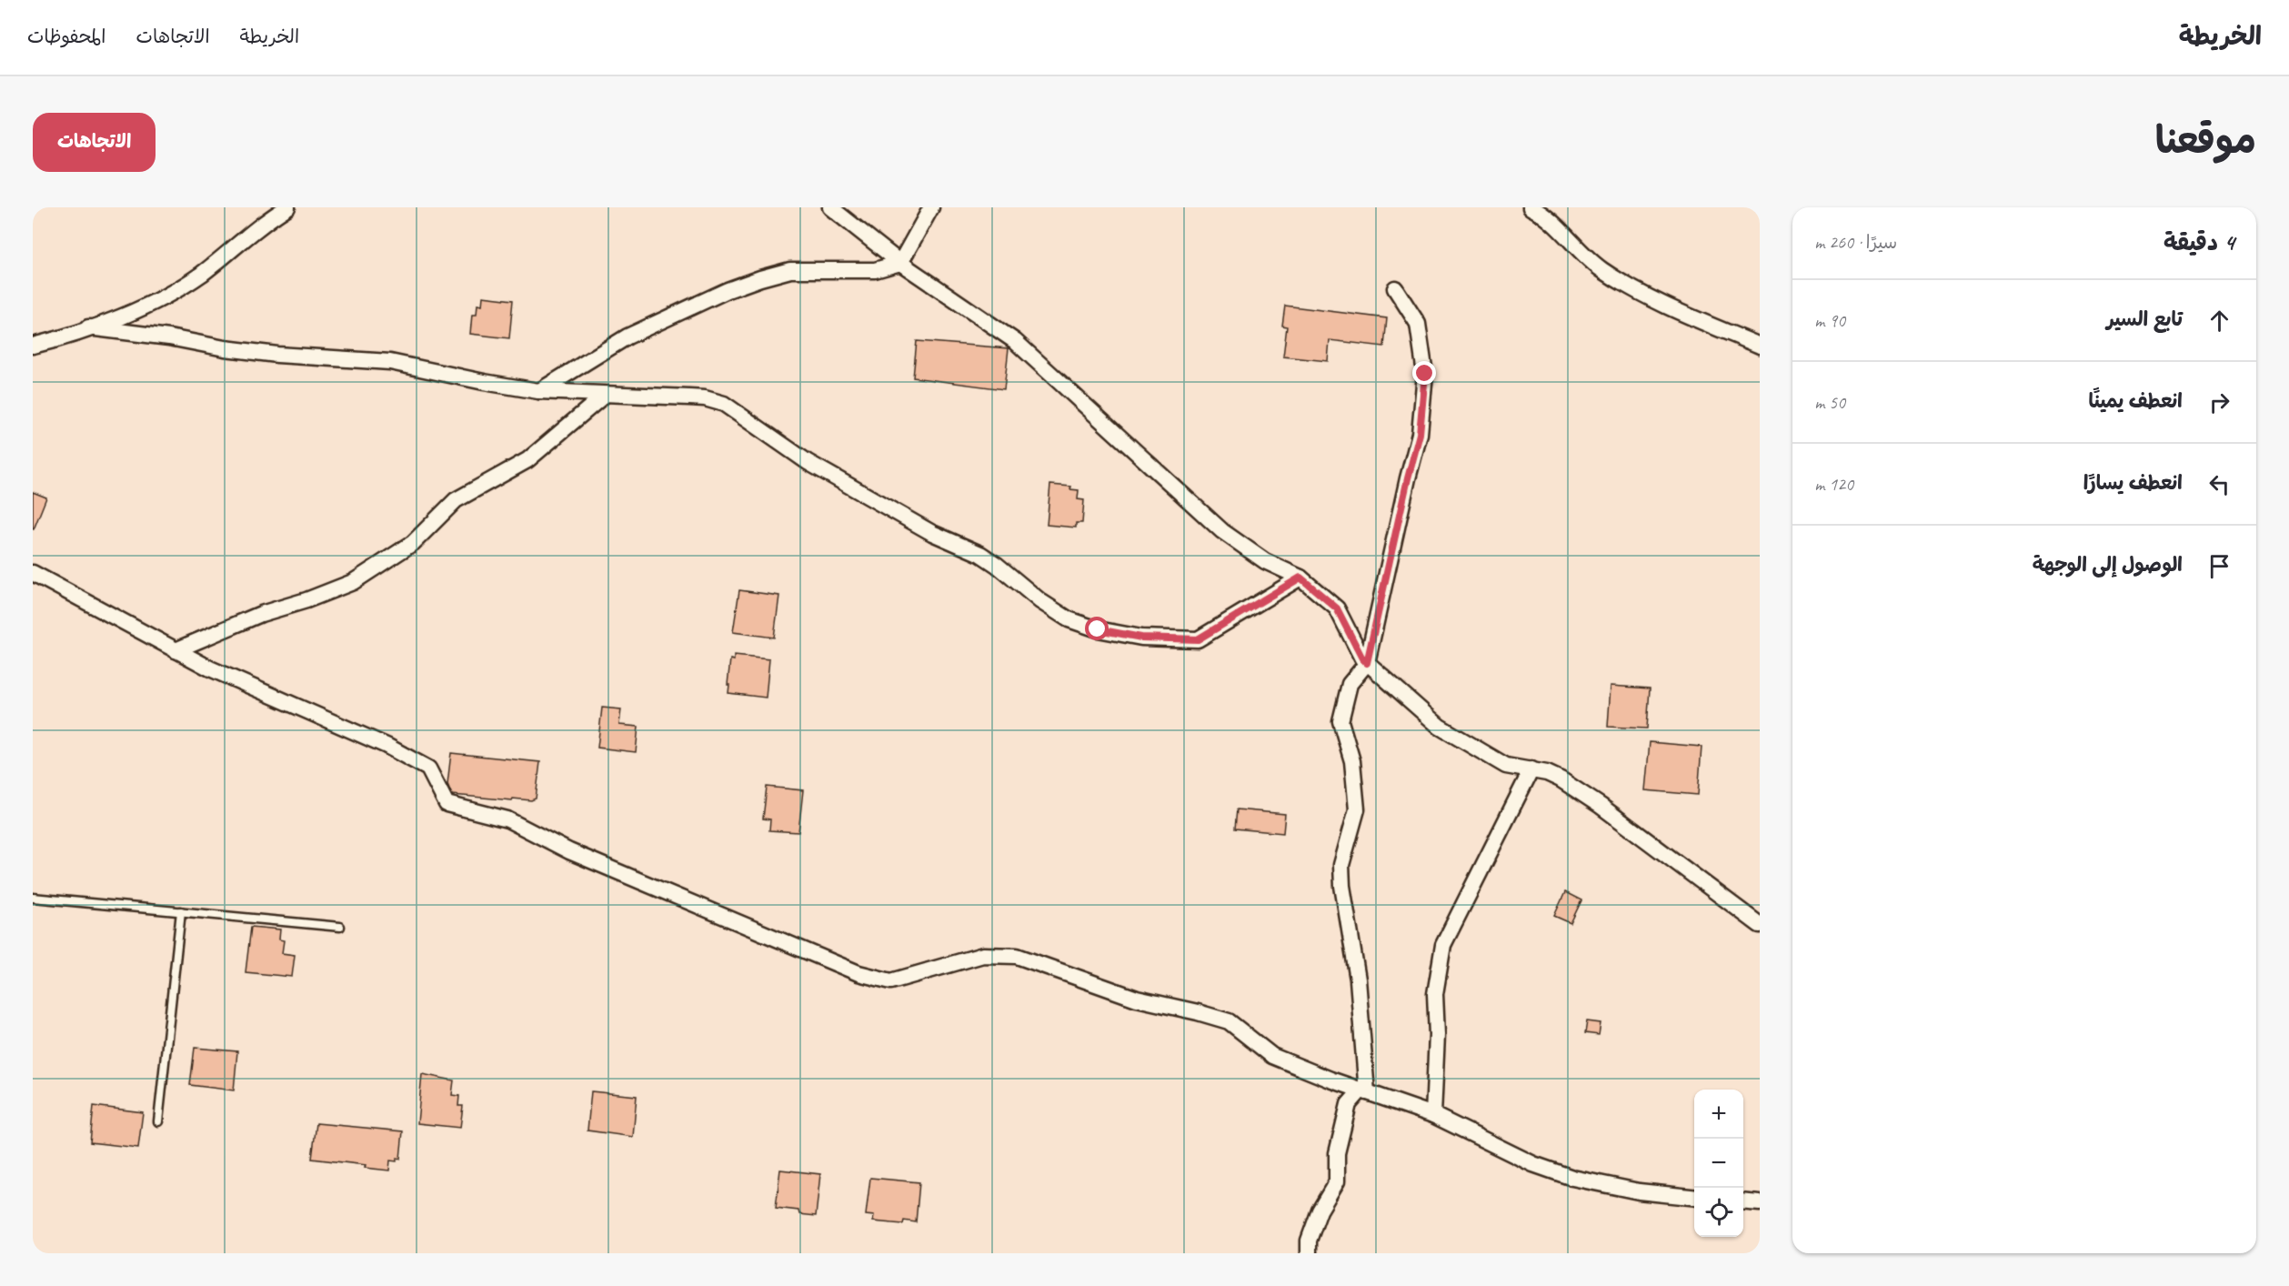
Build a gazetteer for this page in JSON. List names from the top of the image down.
{
  "page": {
    "header": "الخريطة",
    "nav": ["الخريطة", "الاتجاهات", "المحفوظات"],
    "title": "موقعنا",
    "buttons": "الاتجاهات",
    "heading": ["4 دقيقة", "سيرًا · 260 m"],
    "list": [
      ["تابع السير", "90 m"],
      ["انعطف يمينًا", "50 m"],
      ["انعطف يسارًا", "120 m"],
      "الوصول إلى الوجهة"
    ],
    "map_buttons": ["+", "−"]
  }
}
